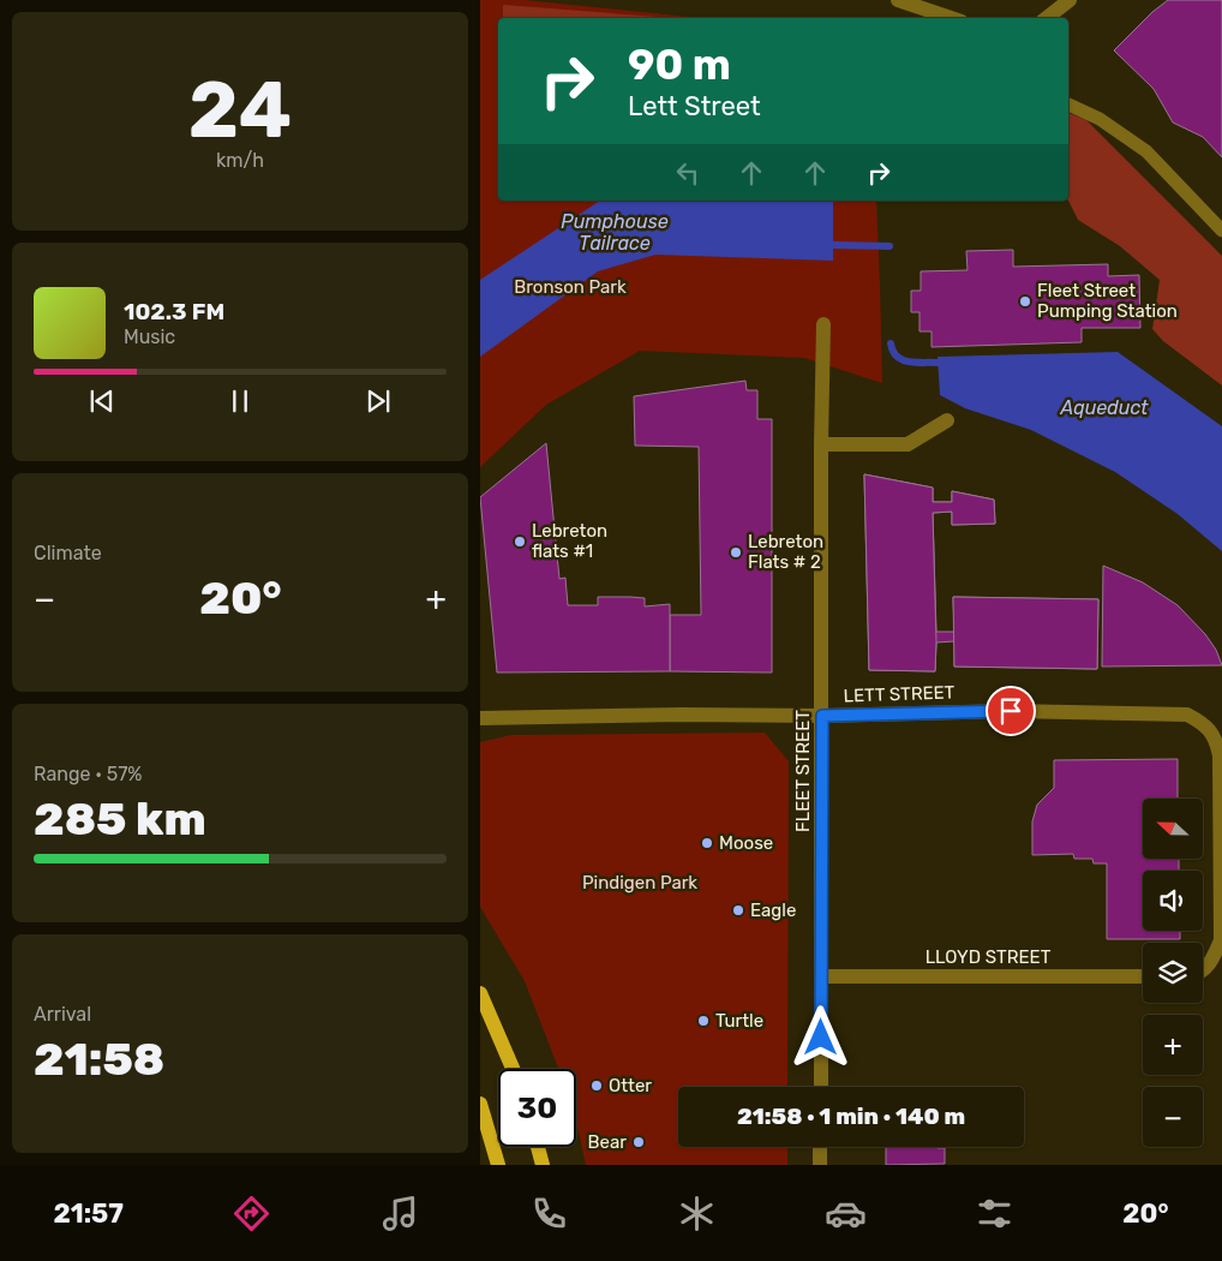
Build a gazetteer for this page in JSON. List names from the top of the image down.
{
  "streets": {
    "street": ["LETT STREET", "FLEET STREET", "LLOYD STREET"]
  },
  "crossings": [
    ["LETT STREET", "FLEET STREET"],
    ["FLEET STREET", "LLOYD STREET"]
  ],
  "water": ["Pumphouse Tailrace", "Aqueduct"],
  "parks": ["Bronson Park", "Pindigen Park"],
  "places": [
    "Fleet Street Pumping Station",
    "Lebreton flats #1",
    "Lebreton Flats # 2",
    "Moose",
    "Eagle",
    "Turtle",
    "Otter",
    "Bear"
  ],
  "north": "left",
  "page": {
    "tile": [
      ["24", "km/h"],
      "Climate",
      ["Range · 57%", "285 km"],
      ["Arrival", "21:58"]
    ],
    "turn": ["90 m", "Lett Street"],
    "song": ["102.3 FM", "Music"],
    "heat": ["−", "20°", "+"],
    "map_buttons": ["+", "−"],
    "limit": "30",
    "trip": "21:58 · 1 min · 140 m",
    "tabs": ["21:57", "20°"]
  }
}
